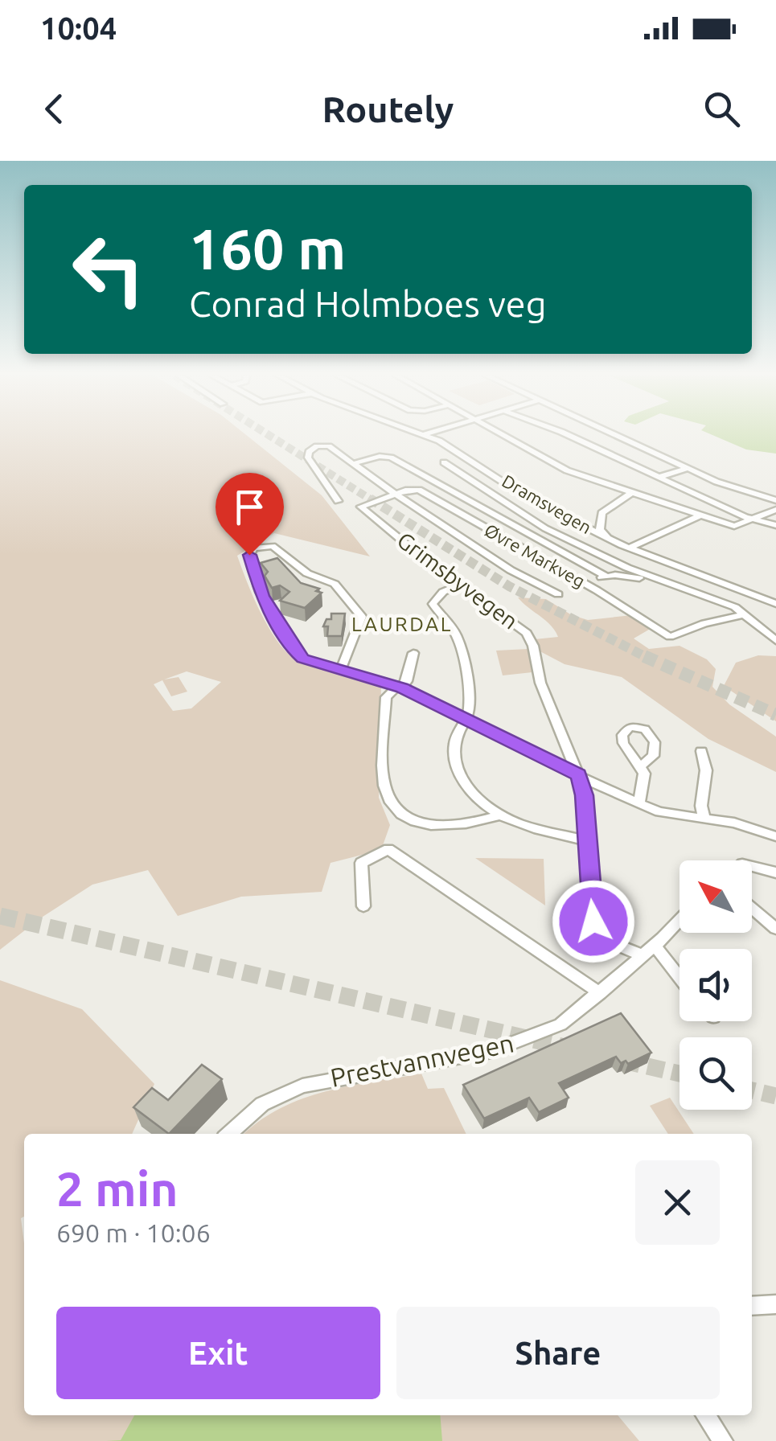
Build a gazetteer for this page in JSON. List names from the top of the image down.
{
  "streets": {
    "street": [
      "Dramsvegen",
      "Øvre Markveg",
      "Grimsbyvegen",
      "Prestvannvegen"
    ]
  },
  "crossings": [
    ["Øvre Markveg", "Grimsbyvegen"],
    ["Grimsbyvegen", "Prestvannvegen"]
  ],
  "districts": ["LAURDAL"],
  "north": "top left",
  "page": {
    "status": "10:04",
    "header": "Routely",
    "turn": ["160 m", "Conrad Holmboes veg"],
    "heading": ["2 min", "690 m · 10:06"],
    "buttons": ["Exit", "Share"]
  }
}
